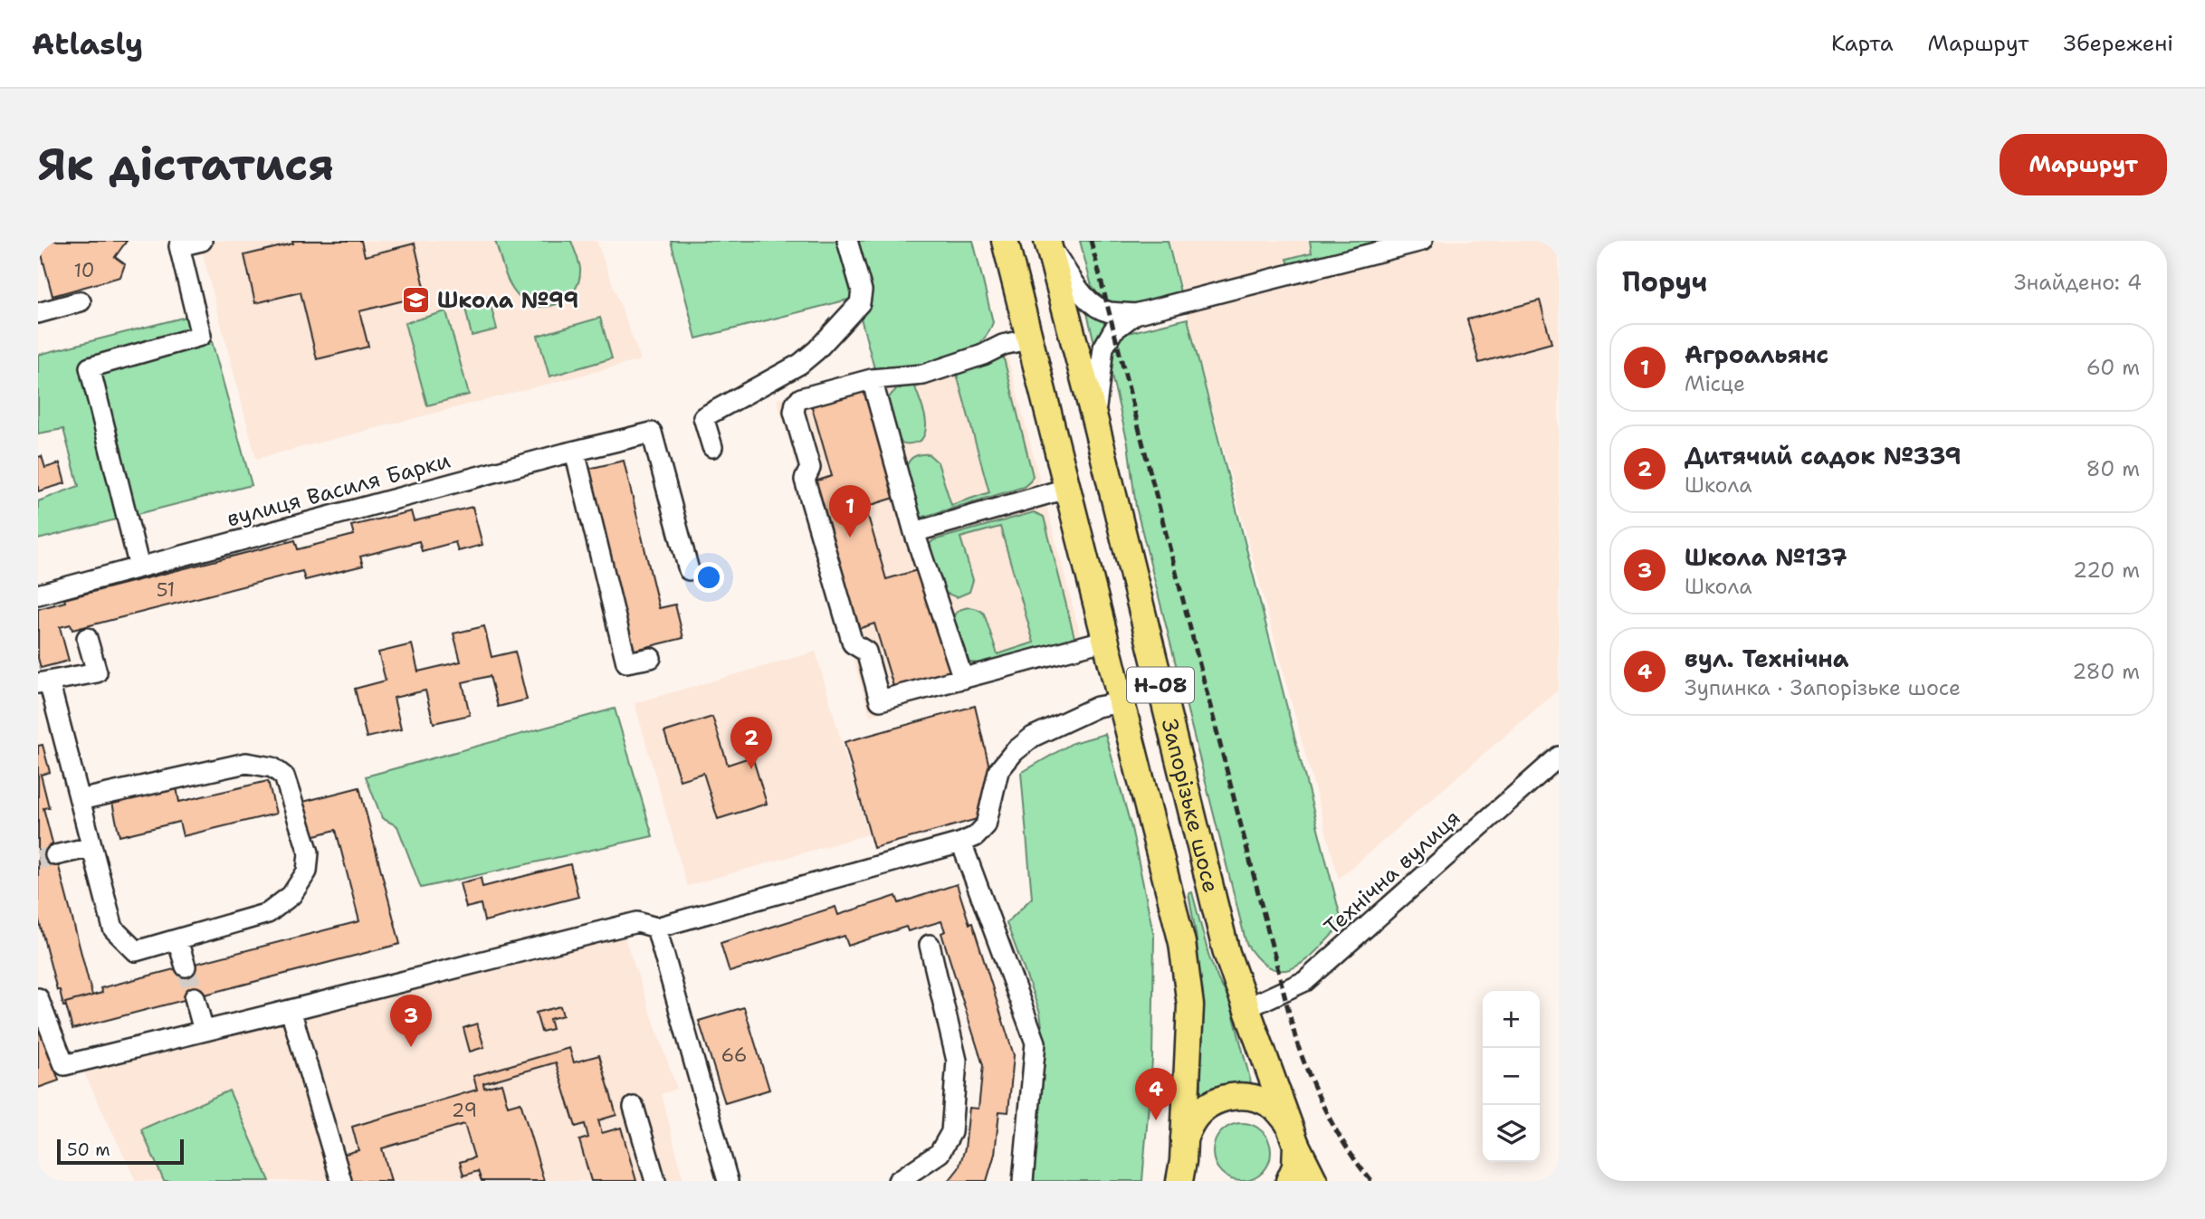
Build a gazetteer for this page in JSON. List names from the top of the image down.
{
  "streets": {
    "main road": ["Н-08", "Запорізьке шосе"],
    "street": ["вулиця Василя Барки", "Технічна вулиця"]
  },
  "crossings": [
    ["Н-08", "Запорізьке шосе"],
    ["Запорізьке шосе", "Технічна вулиця"]
  ],
  "places": {
    "school or university": ["Школа №99"]
  },
  "house_numbers": [
    "10",
    "51",
    "66",
    "29"
  ],
  "scale_bar": "50 m",
  "page": {
    "header": "Atlasly",
    "nav": ["Карта", "Маршрут", "Збережені"],
    "buttons": "Маршрут",
    "title": "Як дістатися",
    "heading": ["Поруч", "Знайдено: 4"],
    "list": [
      {
        "mark": "1",
        "name": "Агроальянс",
        "note": "Місце",
        "value": "60 m"
      },
      {
        "mark": "2",
        "name": "Дитячий садок №339",
        "note": "Школа",
        "value": "80 m"
      },
      {
        "mark": "3",
        "name": "Школа №137",
        "note": "Школа",
        "value": "220 m"
      },
      {
        "mark": "4",
        "name": "вул. Технічна",
        "note": "Зупинка · Запорізьке шосе",
        "value": "280 m"
      }
    ],
    "pins": [
      "1",
      "2",
      "3",
      "4"
    ],
    "map_buttons": ["+", "−"],
    "scale": "50 m"
  }
}
